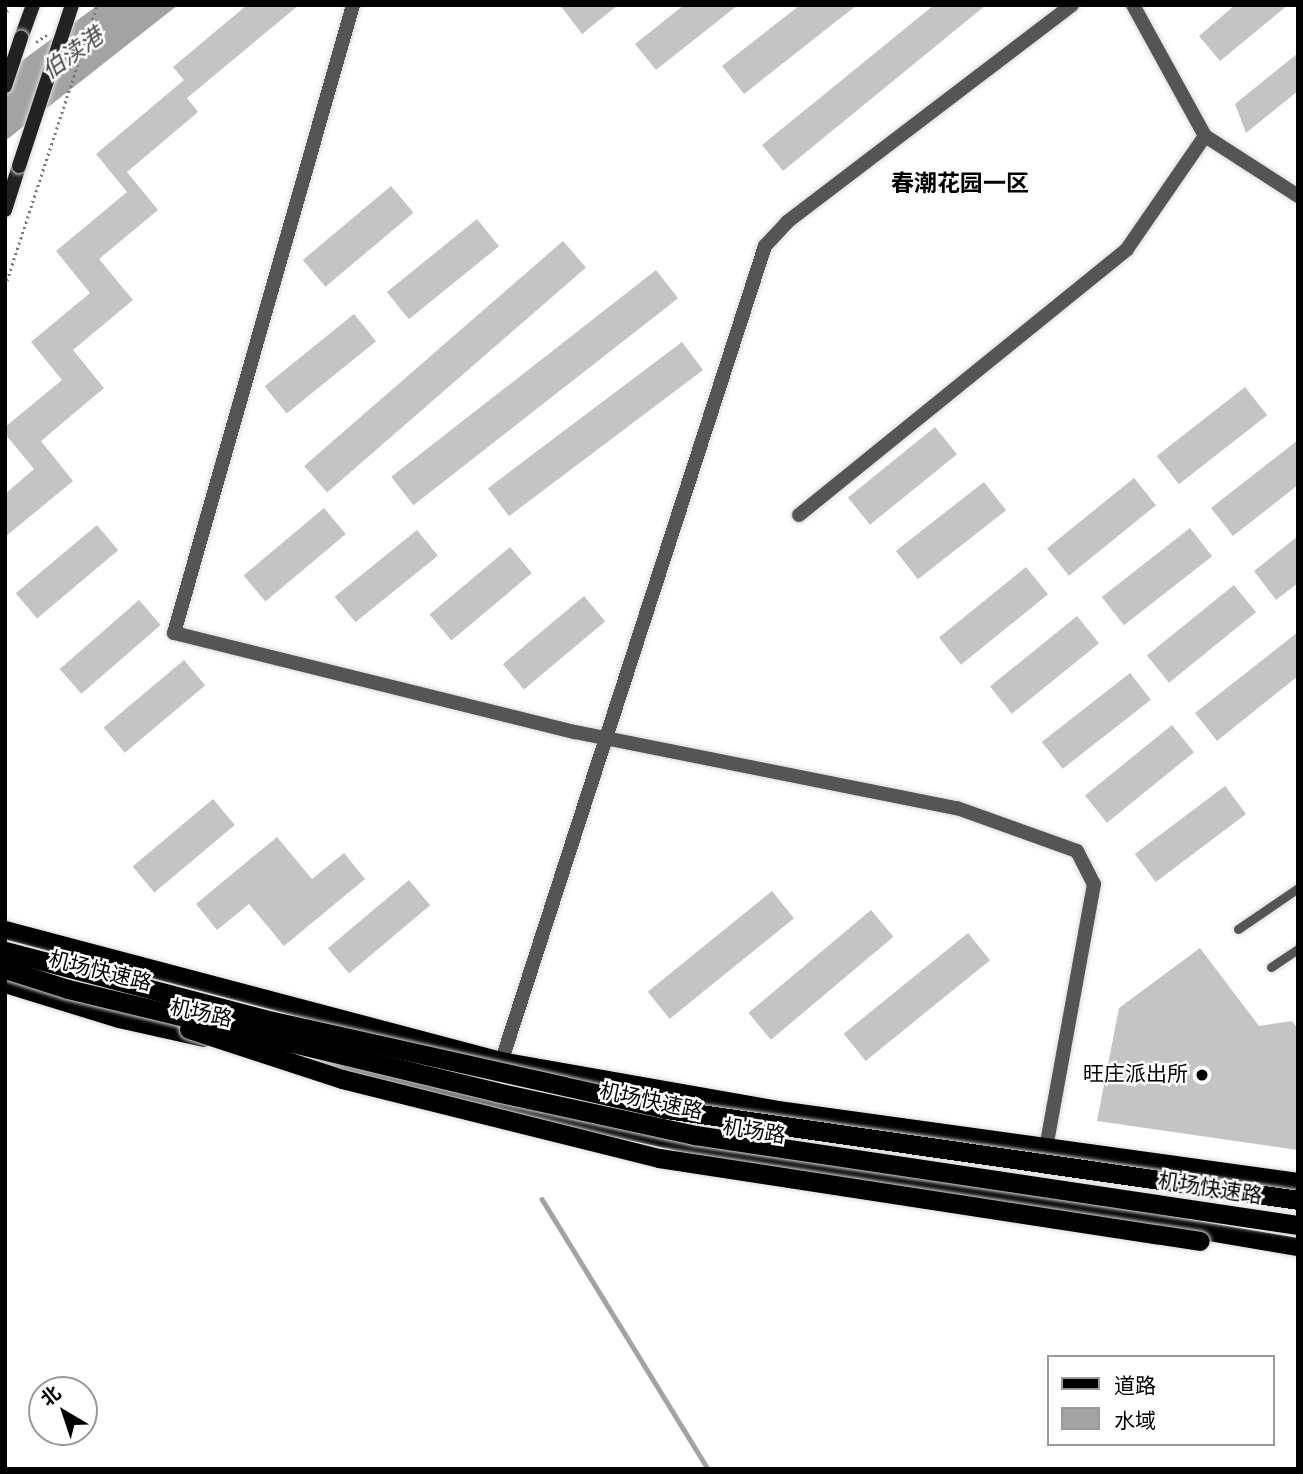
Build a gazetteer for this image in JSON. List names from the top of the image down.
{
  "streets": {
    "highway": ["机场快速路"],
    "main road": ["机场路"]
  },
  "districts": ["春潮花园一区"],
  "water": ["伯渎港"],
  "places": ["旺庄派出所"],
  "legend": ["道路", "水域"],
  "north": "top left"
}
